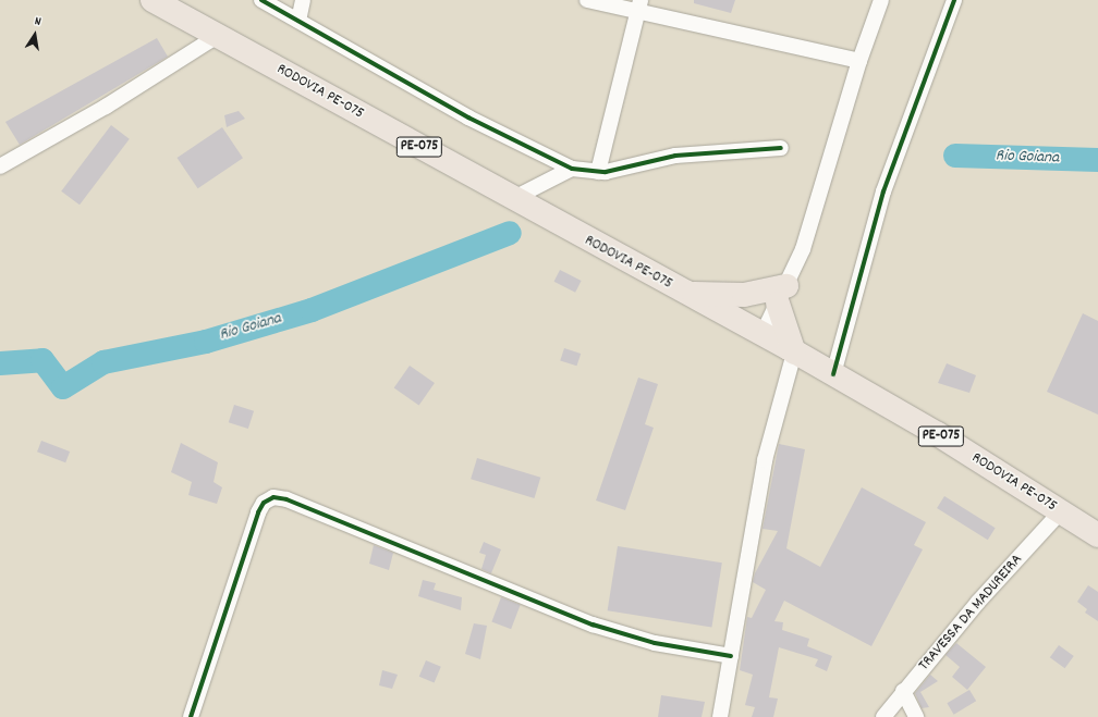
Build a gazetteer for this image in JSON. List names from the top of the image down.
{
  "streets": {
    "main road": ["RODOVIA PE-075", "PE-075"],
    "street": ["TRAVESSA DA MADUREIRA"]
  },
  "crossings": [
    ["RODOVIA PE-075", "TRAVESSA DA MADUREIRA"]
  ],
  "water": ["Rio Goiana"],
  "north": "top"
}
